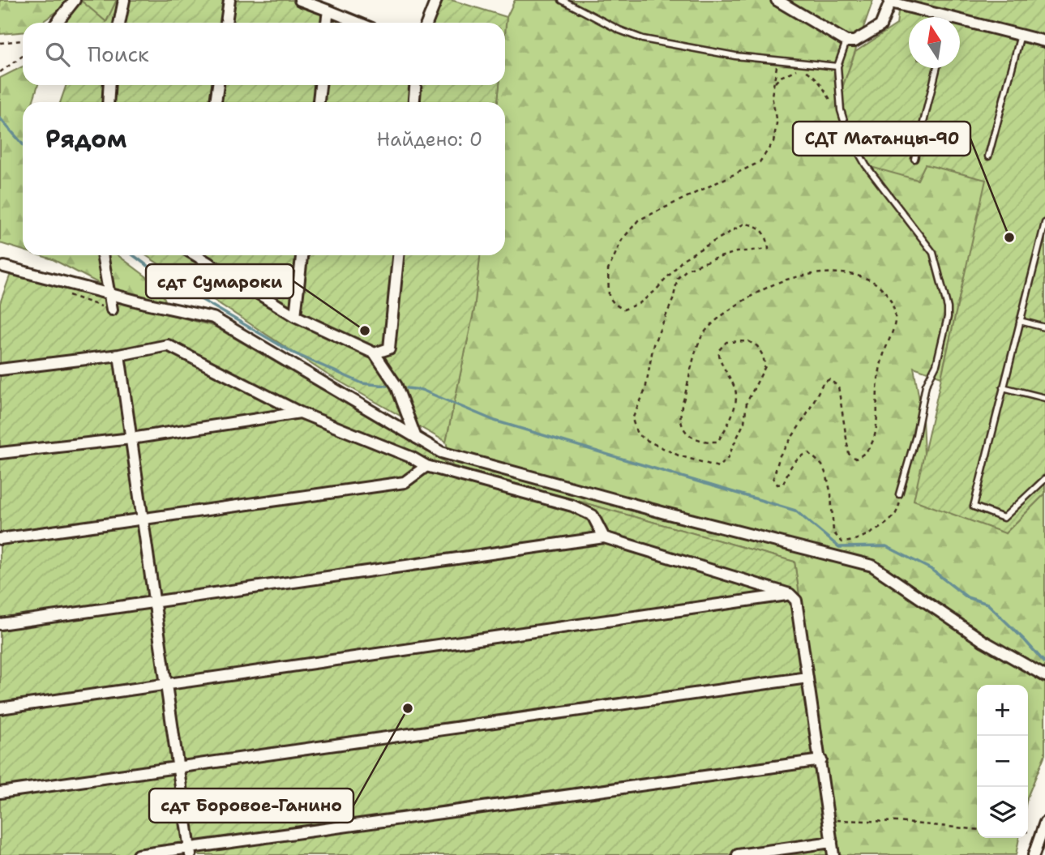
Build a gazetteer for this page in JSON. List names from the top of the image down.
{
  "places": ["СДТ Матанцы-90", "сдт Сумароки", "сдт Боровое-Ганино"],
  "north": "top",
  "page": {
    "search": "Поиск",
    "heading": ["Рядом", "Найдено: 0"],
    "map_buttons": ["+", "−"]
  }
}
